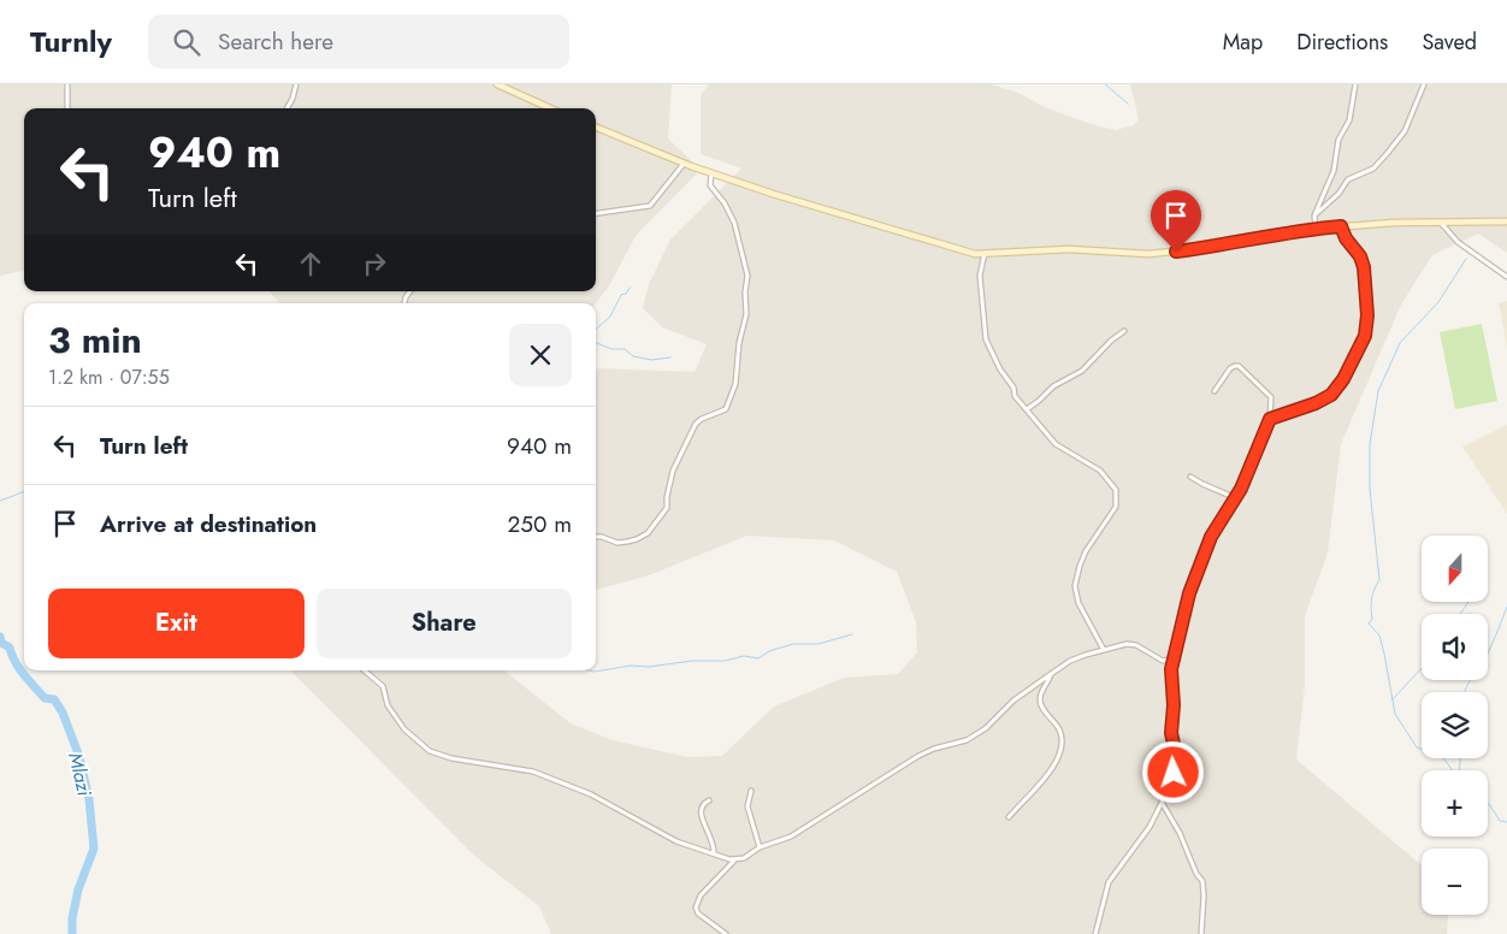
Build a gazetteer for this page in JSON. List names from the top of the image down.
{
  "water": ["Mlazi"],
  "north": "bottom",
  "page": {
    "header": "Turnly",
    "search": "Search here",
    "nav": ["Map", "Directions", "Saved"],
    "turn": ["940 m", "Turn left"],
    "heading": ["3 min", "1.2 km · 07:55"],
    "list": [
      {
        "name": "Turn left",
        "value": "940 m"
      },
      {
        "name": "Arrive at destination",
        "value": "250 m"
      }
    ],
    "map_buttons": ["+", "−"],
    "buttons": ["Exit", "Share"]
  }
}
